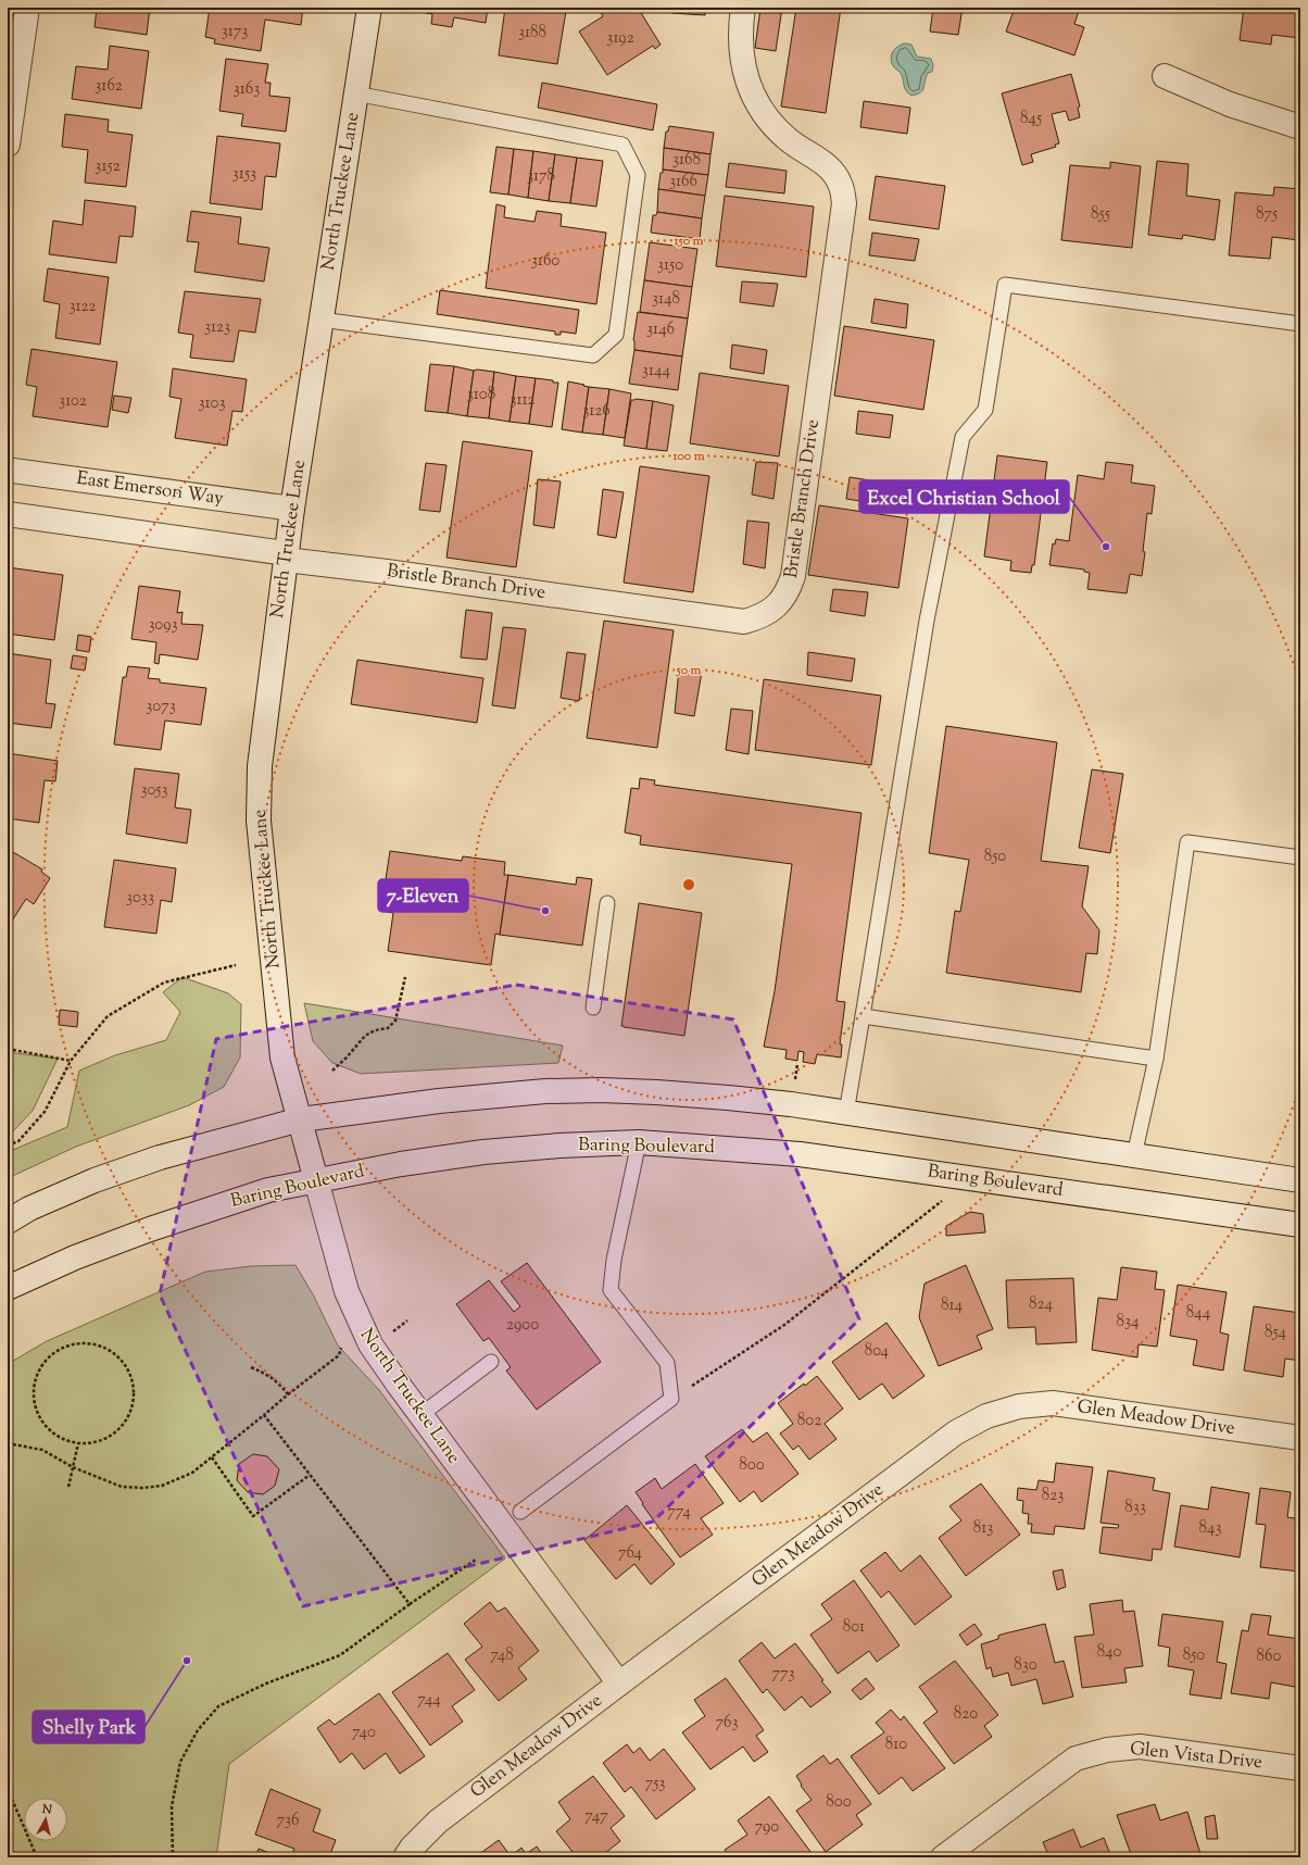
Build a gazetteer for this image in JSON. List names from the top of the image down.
{
  "streets": {
    "street": [
      "North Truckee Lane",
      "East Emerson Way",
      "Bristle Branch Drive",
      "Baring Boulevard",
      "Glen Meadow Drive",
      "Glen Vista Drive"
    ]
  },
  "crossings": [
    ["North Truckee Lane", "East Emerson Way"],
    ["North Truckee Lane", "Bristle Branch Drive"],
    ["North Truckee Lane", "Baring Boulevard"],
    ["North Truckee Lane", "Glen Meadow Drive"]
  ],
  "places": ["Excel Christian School", "7-Eleven", "Shelly Park"],
  "house_numbers": [
    "3173",
    "3188",
    "3192",
    "3162",
    "3163",
    "845",
    "3168",
    "3152",
    "3153",
    "3178",
    "3166",
    "855",
    "875",
    "3160",
    "3150",
    "3148",
    "3122",
    "3123",
    "3146",
    "3144",
    "3108",
    "3112",
    "3102",
    "3103",
    "3126",
    "3093",
    "3073",
    "3053",
    "850",
    "3033",
    "824",
    "814",
    "844",
    "834",
    "2900",
    "854",
    "804",
    "802",
    "800",
    "823",
    "833",
    "774",
    "813",
    "843",
    "764",
    "801",
    "840",
    "748",
    "850",
    "860",
    "830",
    "773",
    "744",
    "820",
    "763",
    "740",
    "810",
    "753",
    "800",
    "747",
    "736",
    "790"
  ],
  "north": "top",
  "rings": ["150 m", "100 m", "50 m"]
}
